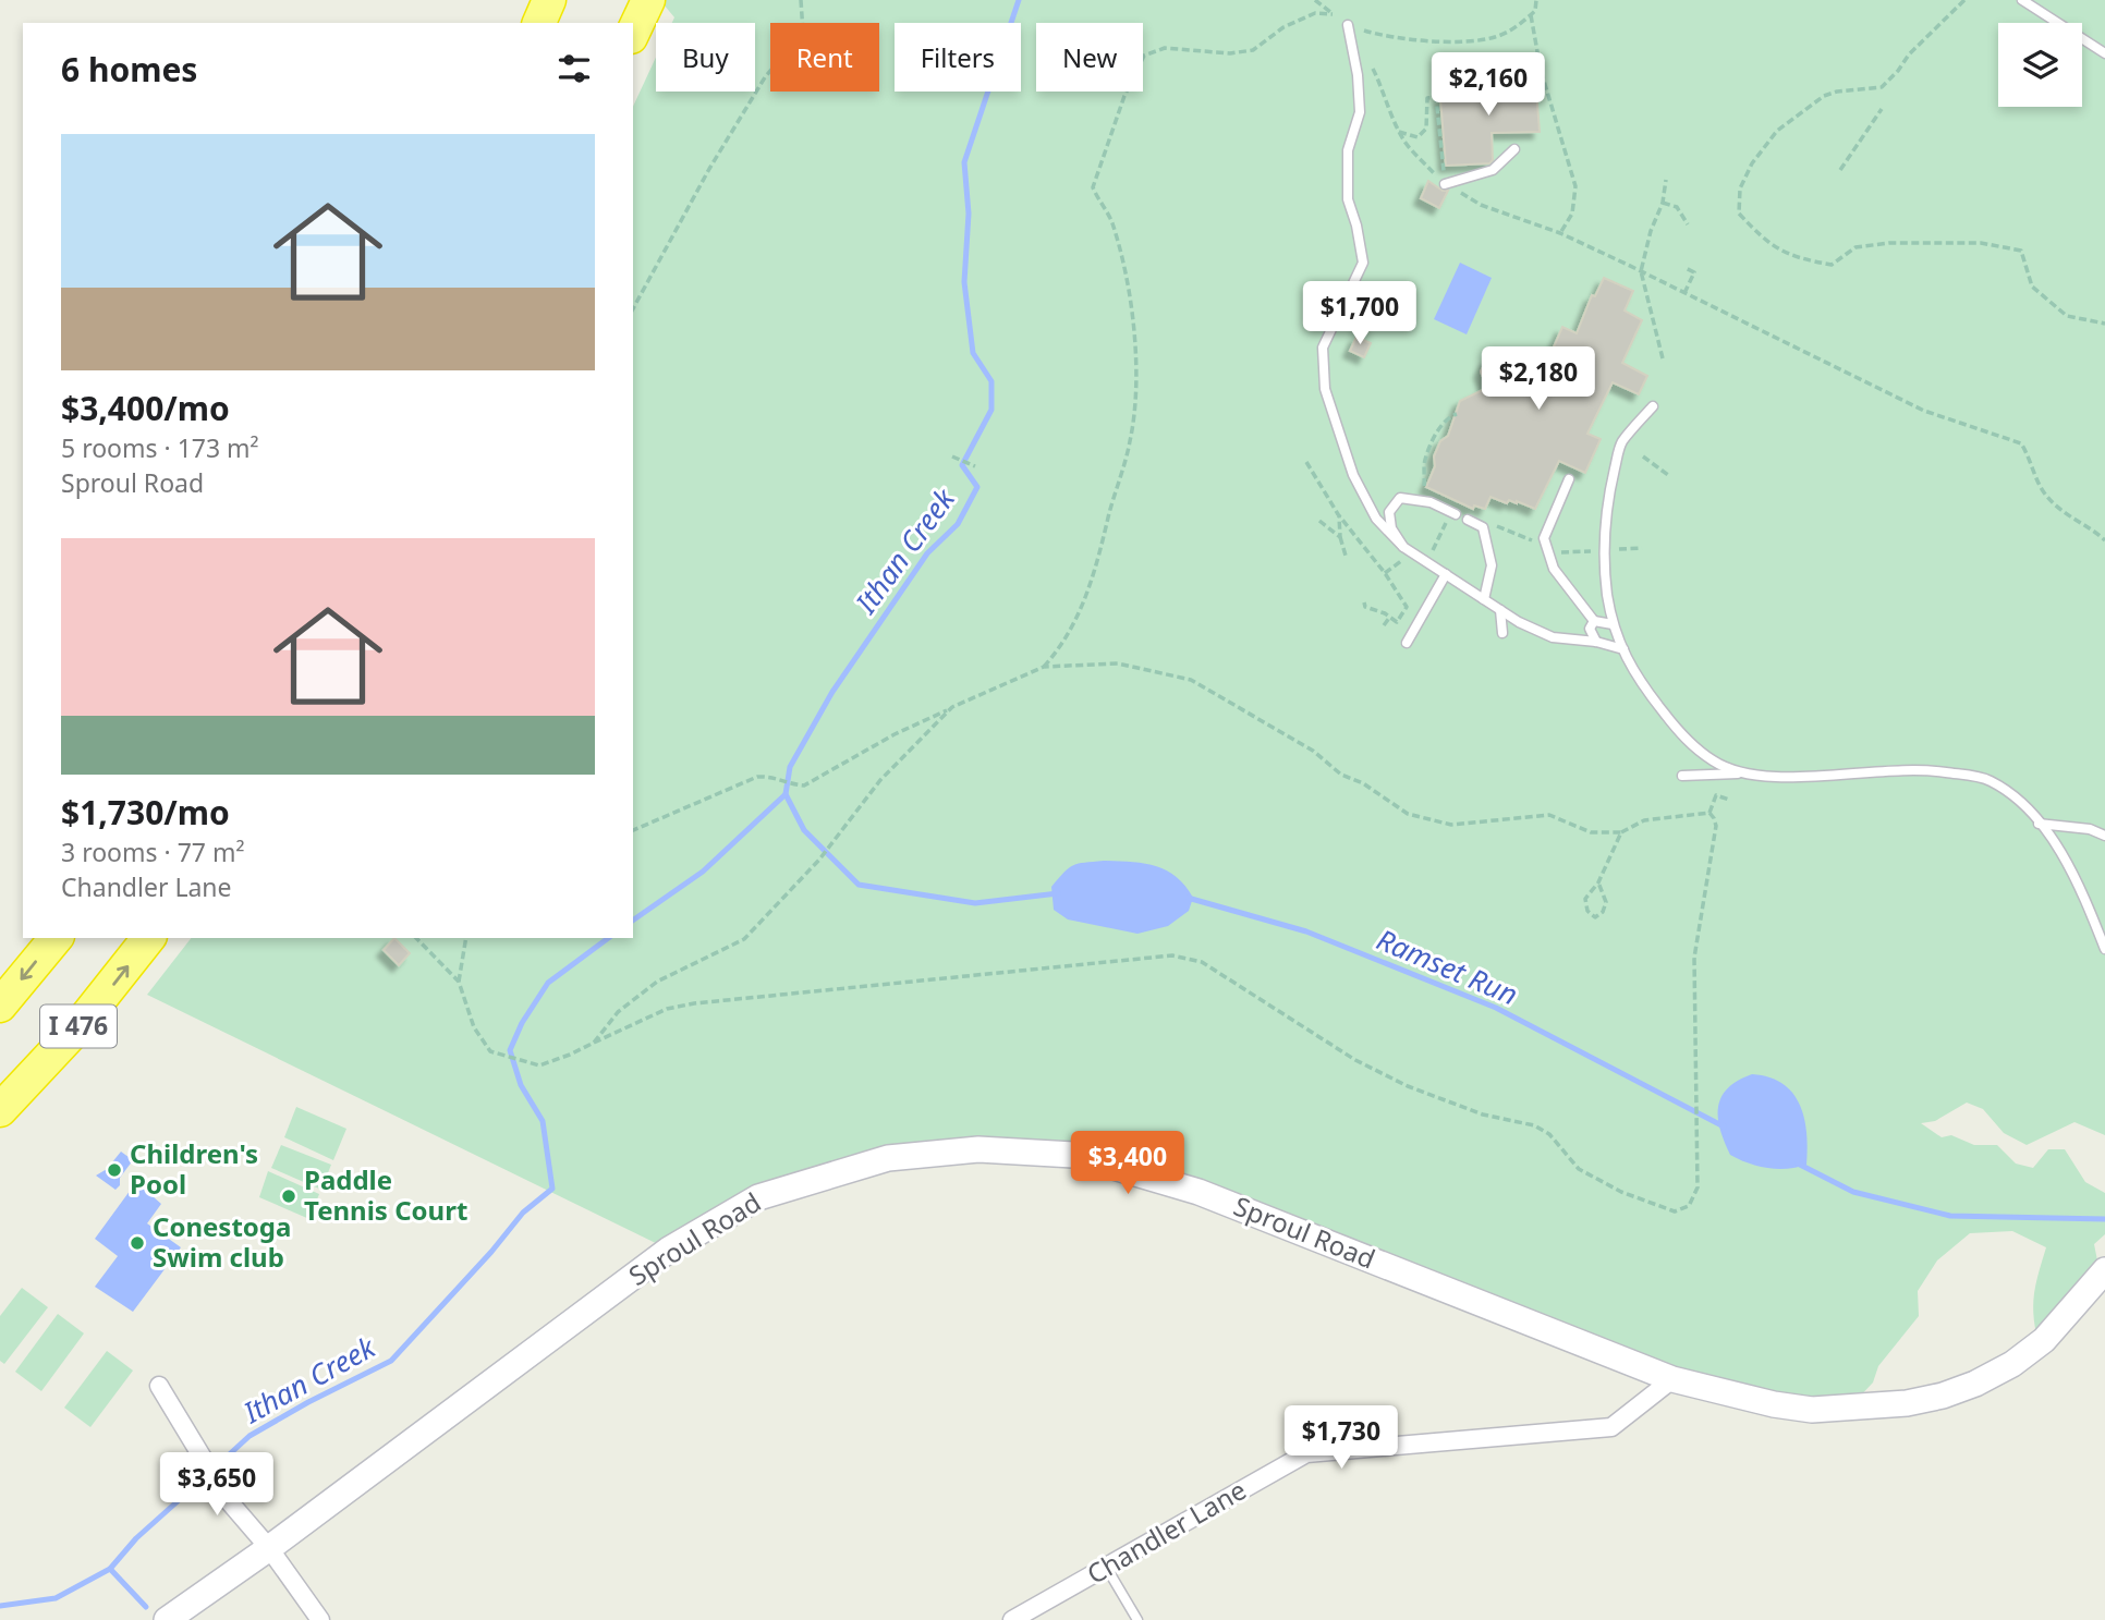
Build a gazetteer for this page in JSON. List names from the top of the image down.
{
  "streets": {
    "highway": ["I 476"],
    "main road": ["Sproul Road"],
    "street": ["Chandler Lane"]
  },
  "crossings": [
    ["Sproul Road", "Chandler Lane"]
  ],
  "water": ["Ithan Creek", "Ramset Run"],
  "places": ["Children's Pool", "Paddle Tennis Court", "Conestoga Swim club"],
  "page": {
    "chip": [
      "Buy",
      "Rent",
      "Filters",
      "New"
    ],
    "heading": "6 homes",
    "price": [
      "$2,160",
      "$1,700",
      "$2,180",
      "$3,400",
      "$1,730",
      "$3,650"
    ],
    "list": [
      {
        "name": "$3,400/mo",
        "note": "5 rooms · 173 m² · Sproul Road"
      },
      {
        "name": "$1,730/mo",
        "note": "3 rooms · 77 m² · Chandler Lane"
      }
    ]
  }
}
